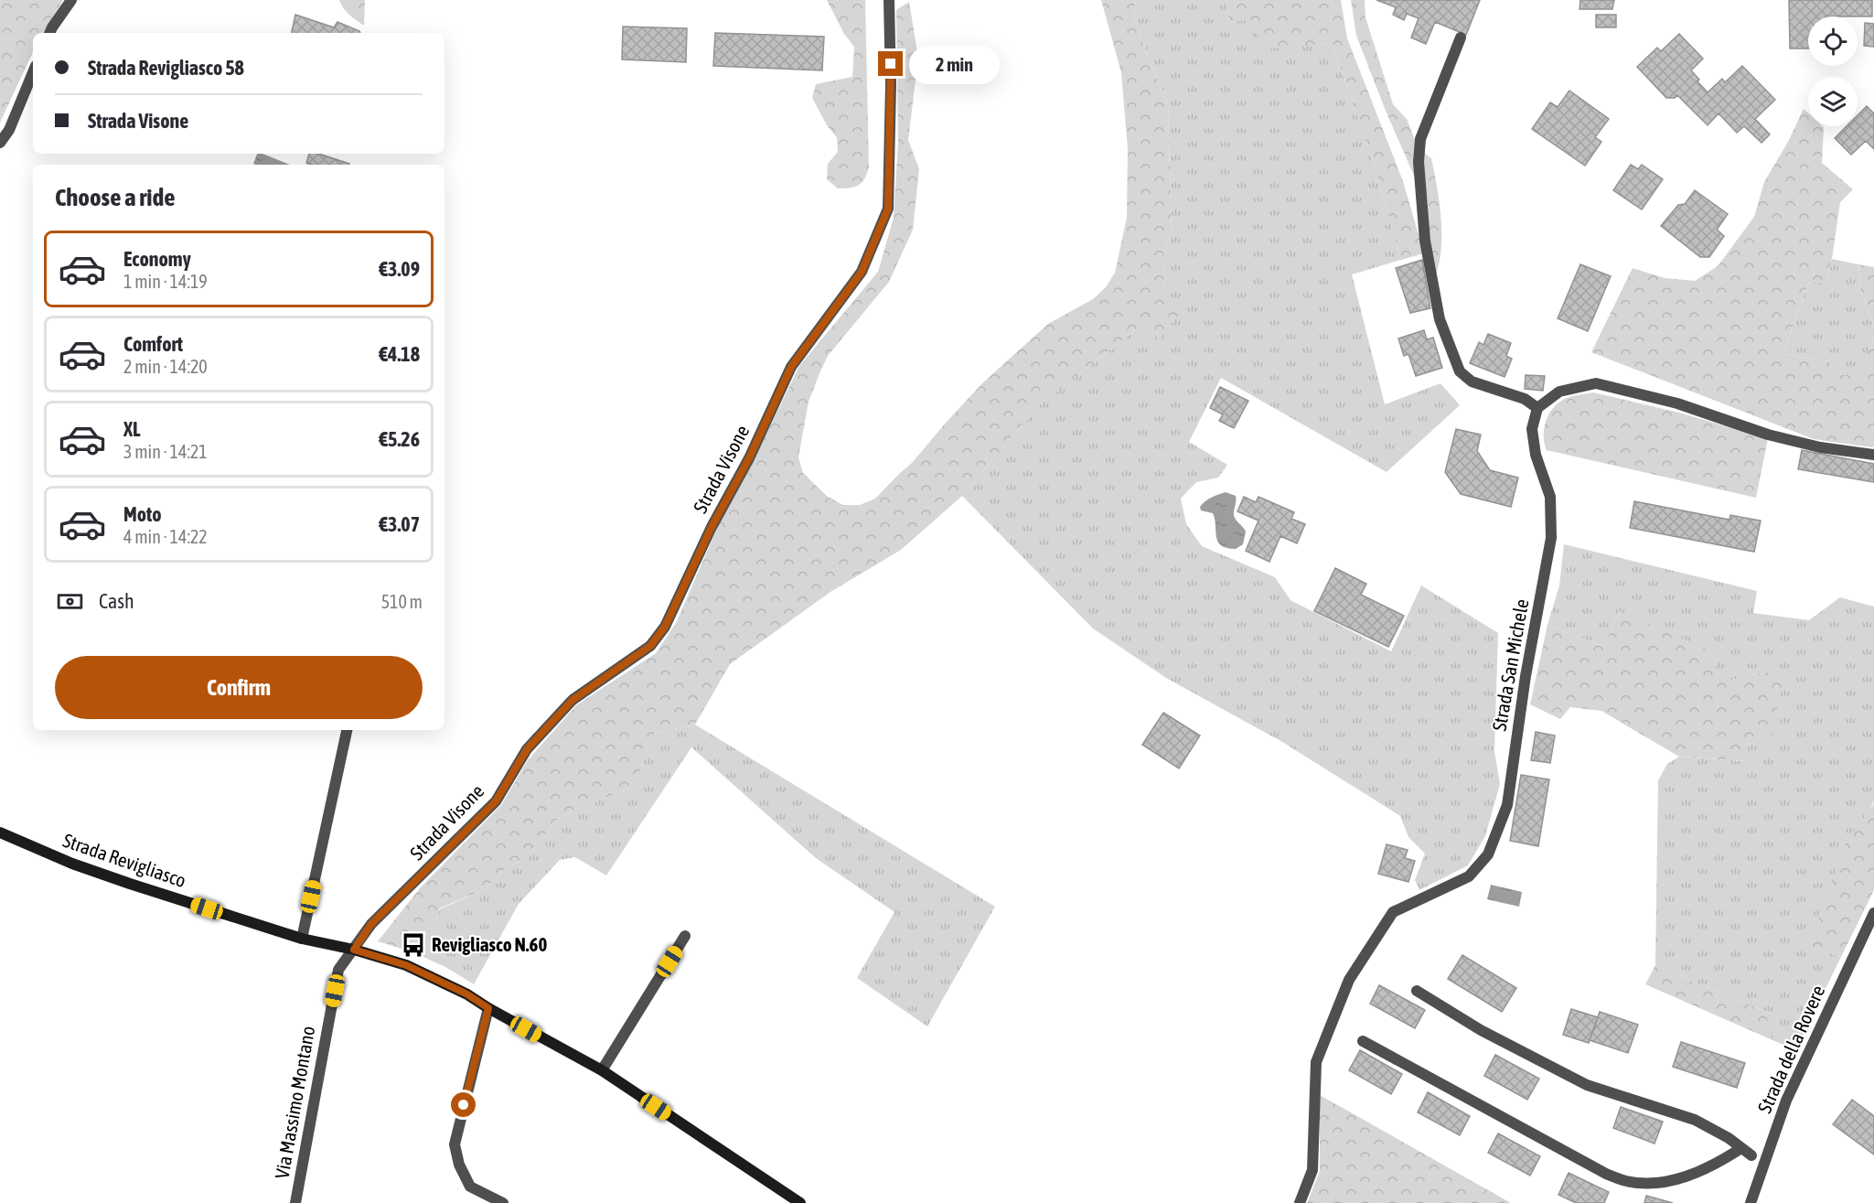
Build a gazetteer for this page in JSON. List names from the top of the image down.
{
  "streets": {
    "street": [
      "Strada Visone",
      "Strada San Michele",
      "Strada Revigliasco",
      "Strada della Rovere",
      "Via Massimo Montano"
    ]
  },
  "crossings": [
    ["Strada Visone", "Strada Revigliasco"],
    ["Strada Visone", "Via Massimo Montano"],
    ["Strada Revigliasco", "Via Massimo Montano"]
  ],
  "places": {
    "bus stop": ["Revigliasco N.60"]
  },
  "page": {
    "banner": ["Strada Revigliasco 58", "Strada Visone"],
    "bubble": "2 min",
    "heading": "Choose a ride",
    "list": [
      {
        "name": "Economy",
        "note": "1 min · 14:19",
        "value": "€3.09"
      },
      {
        "name": "Comfort",
        "note": "2 min · 14:20",
        "value": "€4.18"
      },
      {
        "name": "XL",
        "note": "3 min · 14:21",
        "value": "€5.26"
      },
      {
        "name": "Moto",
        "note": "4 min · 14:22",
        "value": "€3.07"
      }
    ],
    "pay": ["Cash", "510 m"],
    "buttons": "Confirm"
  }
}
